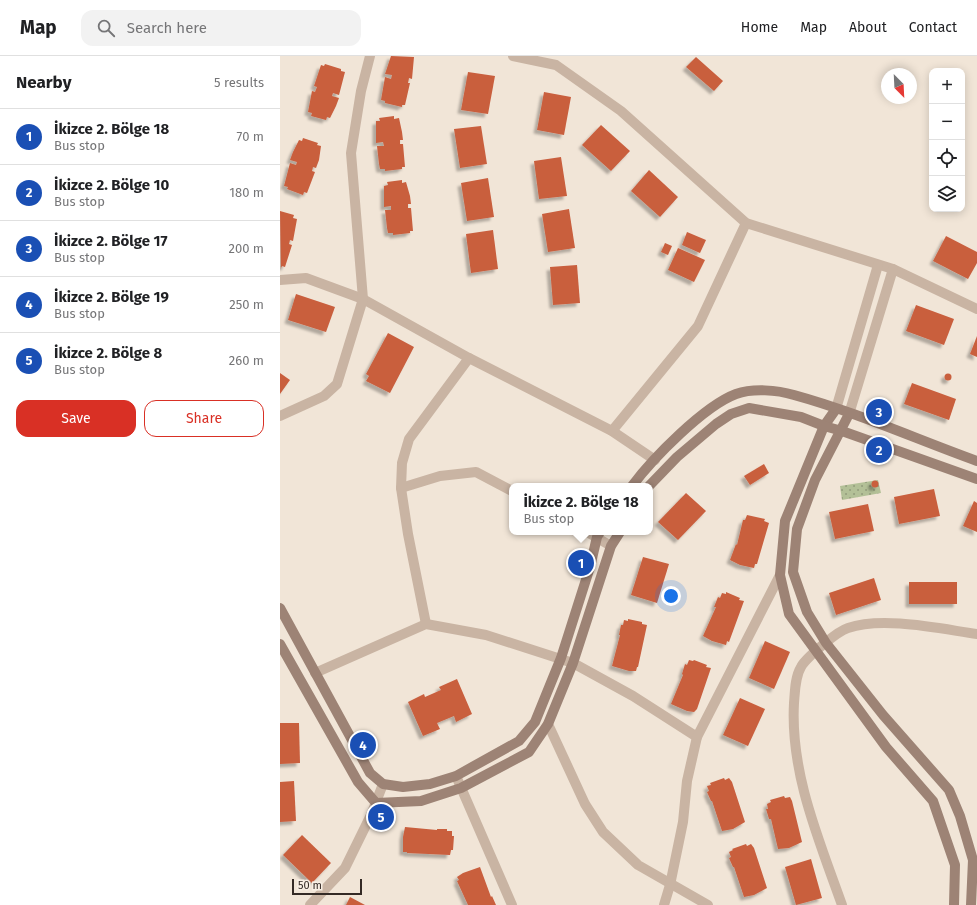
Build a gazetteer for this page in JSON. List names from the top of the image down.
{
  "scale_bar": "50 m",
  "north": "bottom right",
  "page": {
    "header": "Map",
    "search": "Search here",
    "nav": [
      "Home",
      "Map",
      "About",
      "Contact"
    ],
    "heading": ["Nearby", "5 results"],
    "map_buttons": ["+", "−"],
    "list": [
      {
        "mark": "1",
        "name": "İkizce 2. Bölge 18",
        "note": "Bus stop",
        "value": "70 m"
      },
      {
        "mark": "2",
        "name": "İkizce 2. Bölge 10",
        "note": "Bus stop",
        "value": "180 m"
      },
      {
        "mark": "3",
        "name": "İkizce 2. Bölge 17",
        "note": "Bus stop",
        "value": "200 m"
      },
      {
        "mark": "4",
        "name": "İkizce 2. Bölge 19",
        "note": "Bus stop",
        "value": "250 m"
      },
      {
        "mark": "5",
        "name": "İkizce 2. Bölge 8",
        "note": "Bus stop",
        "value": "260 m"
      }
    ],
    "buttons": ["Save", "Share"],
    "pins": [
      "3",
      "2",
      "1",
      "4",
      "5"
    ],
    "popup": ["İkizce 2. Bölge 18", "Bus stop"],
    "scale": "50 m"
  }
}
